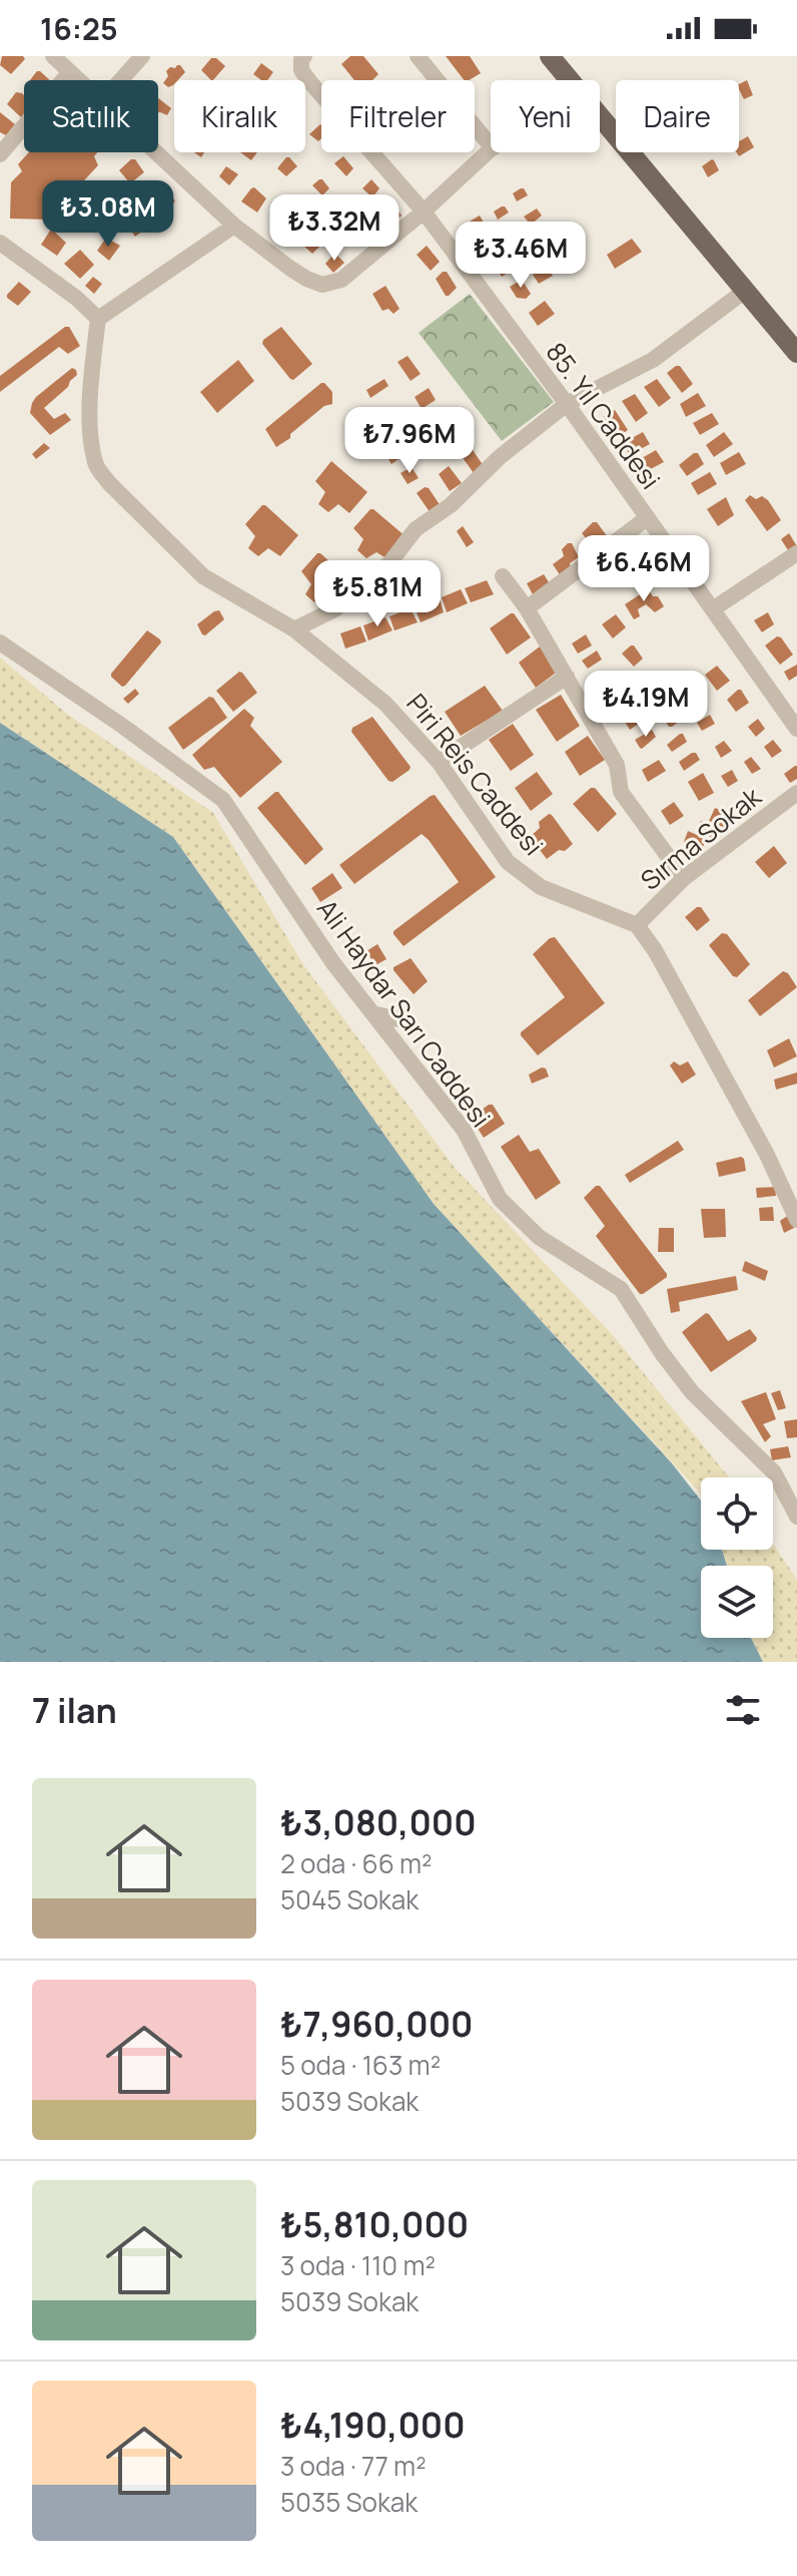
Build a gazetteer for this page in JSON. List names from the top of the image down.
{
  "streets": {
    "street": [
      "85. Yıl Caddesi",
      "Piri Reis Caddesi",
      "Sırma Sokak",
      "Ali Haydar Sarı Caddesi"
    ]
  },
  "crossings": [
    ["Piri Reis Caddesi", "Sırma Sokak"]
  ],
  "page": {
    "status": "16:25",
    "chip": [
      "Satılık",
      "Kiralık",
      "Filtreler",
      "Yeni",
      "Daire"
    ],
    "price": [
      "₺3.08M",
      "₺3.32M",
      "₺3.46M",
      "₺7.96M",
      "₺6.46M",
      "₺5.81M",
      "₺4.19M"
    ],
    "heading": "7 ilan",
    "list": [
      {
        "name": "₺3,080,000",
        "note": "2 oda · 66 m² · 5045 Sokak"
      },
      {
        "name": "₺7,960,000",
        "note": "5 oda · 163 m² · 5039 Sokak"
      },
      {
        "name": "₺5,810,000",
        "note": "3 oda · 110 m² · 5039 Sokak"
      },
      {
        "name": "₺4,190,000",
        "note": "3 oda · 77 m² · 5035 Sokak"
      }
    ]
  }
}
